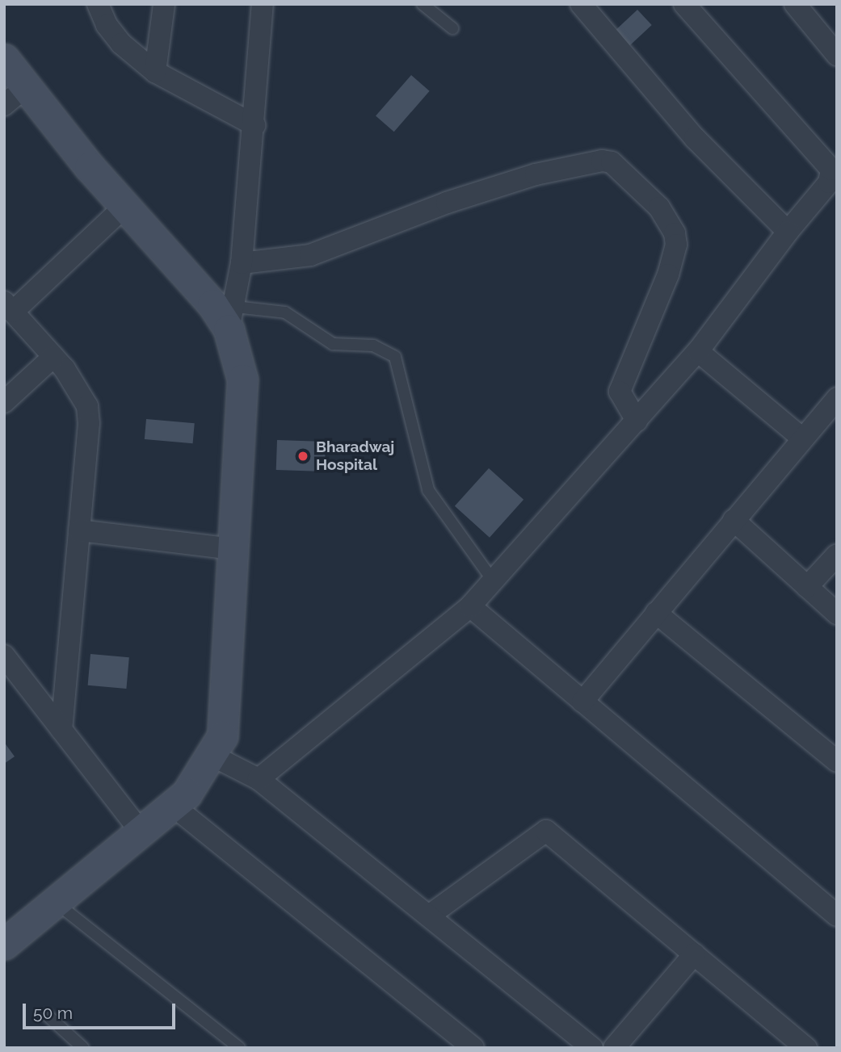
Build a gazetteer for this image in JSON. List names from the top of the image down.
{
  "places": ["Bharadwaj Hospital"],
  "scale_bar": "50 m"
}
